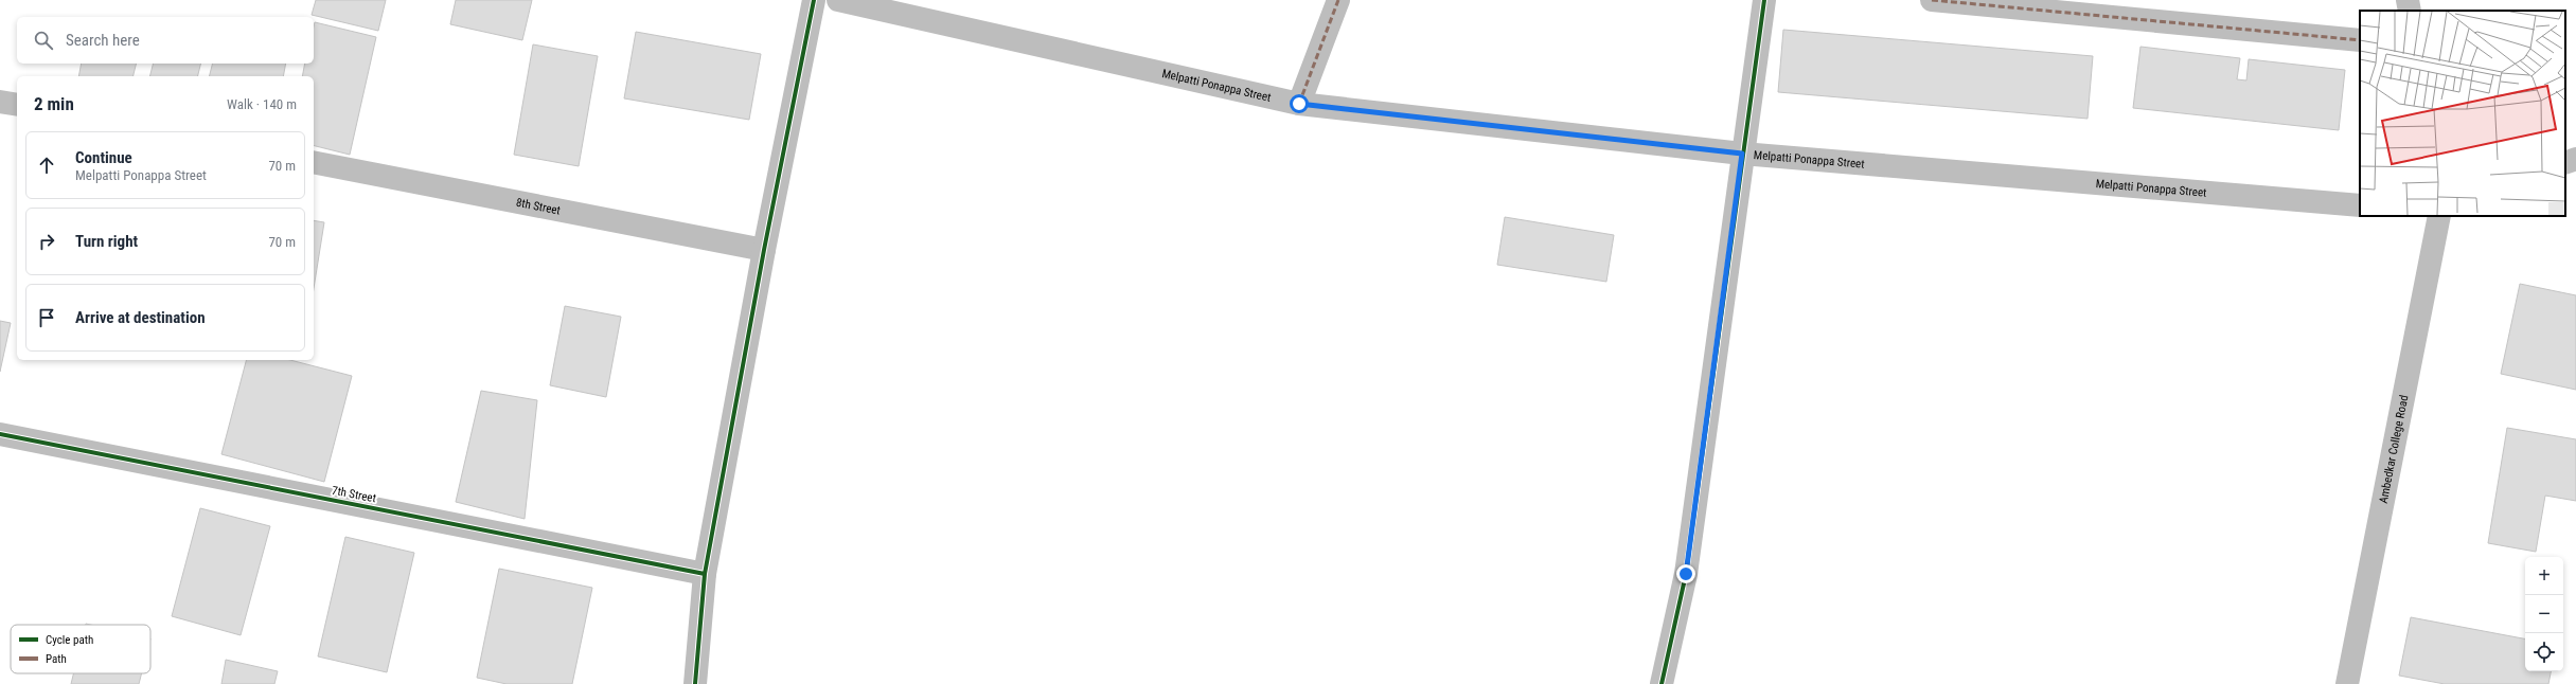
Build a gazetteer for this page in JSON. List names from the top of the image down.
{
  "streets": {
    "street": [
      "Melpatti Ponappa Street",
      "8th Street",
      "Ambedkar College Road",
      "7th Street"
    ]
  },
  "legend": ["Cycle path", "Path"],
  "page": {
    "search": "Search here",
    "heading": ["2 min", "Walk · 140 m"],
    "list": [
      ["Continue", "Melpatti Ponappa Street", "70 m"],
      ["Turn right", "70 m"],
      "Arrive at destination"
    ],
    "map_buttons": ["+", "−"]
  }
}
